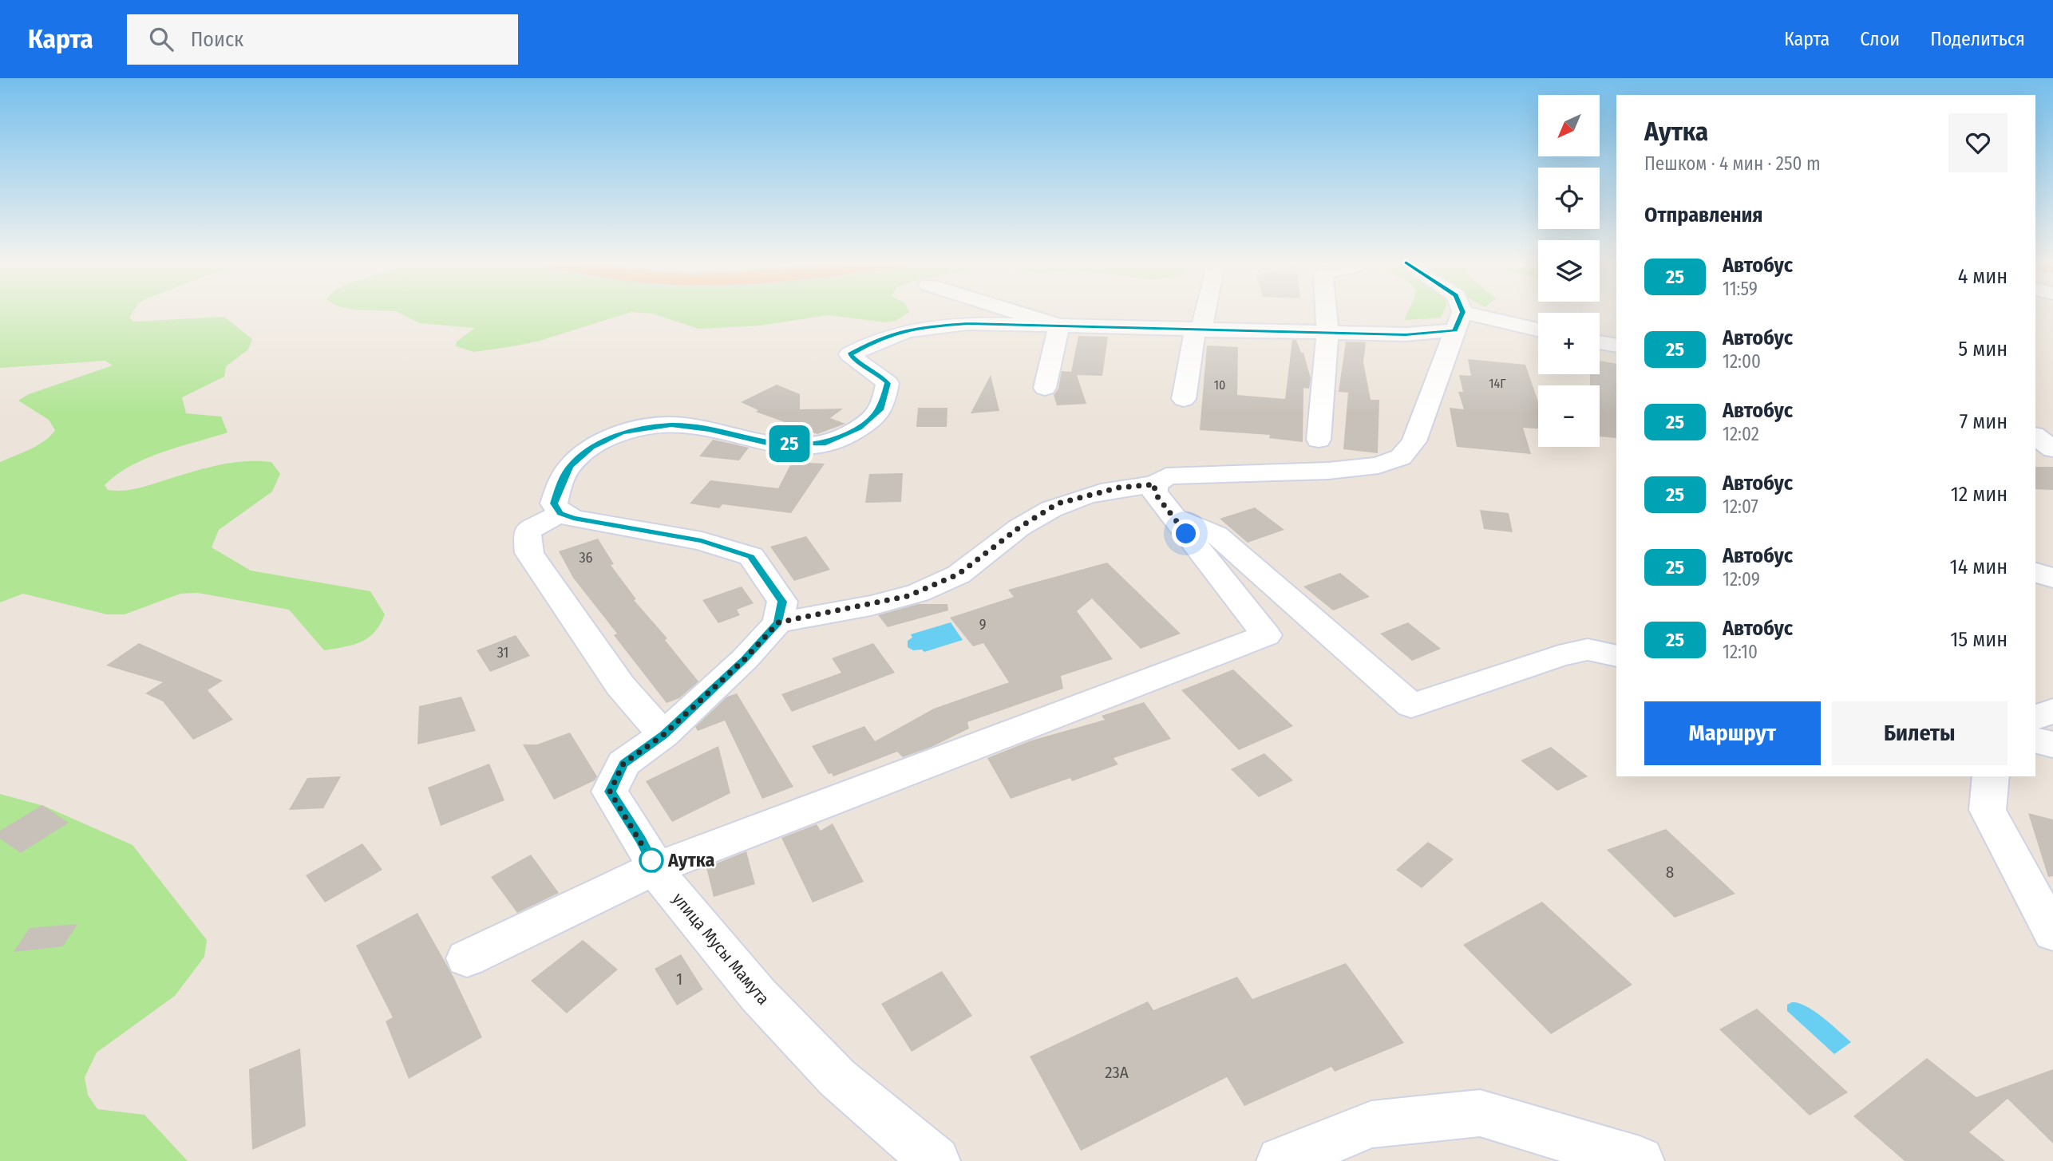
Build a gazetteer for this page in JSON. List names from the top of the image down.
{
  "streets": {
    "street": ["улица Мусы Мамута"]
  },
  "places": ["Аутка"],
  "lines": ["bus line 25"],
  "house_numbers": [
    "14Г",
    "10",
    "36",
    "9",
    "31",
    "8",
    "1",
    "23А"
  ],
  "north": "bottom left",
  "page": {
    "header": "Карта",
    "search": "Поиск",
    "nav": ["Карта", "Слои", "Поделиться"],
    "on_map": "25",
    "map_buttons": ["+", "−"],
    "heading": [
      ["Аутка", "Пешком · 4 мин · 250 m"],
      "Отправления"
    ],
    "list": [
      {
        "mark": "25",
        "name": "Автобус",
        "note": "11:59",
        "value": "4 мин"
      },
      {
        "mark": "25",
        "name": "Автобус",
        "note": "12:00",
        "value": "5 мин"
      },
      {
        "mark": "25",
        "name": "Автобус",
        "note": "12:02",
        "value": "7 мин"
      },
      {
        "mark": "25",
        "name": "Автобус",
        "note": "12:07",
        "value": "12 мин"
      },
      {
        "mark": "25",
        "name": "Автобус",
        "note": "12:09",
        "value": "14 мин"
      },
      {
        "mark": "25",
        "name": "Автобус",
        "note": "12:10",
        "value": "15 мин"
      }
    ],
    "buttons": ["Маршрут", "Билеты"]
  }
}
